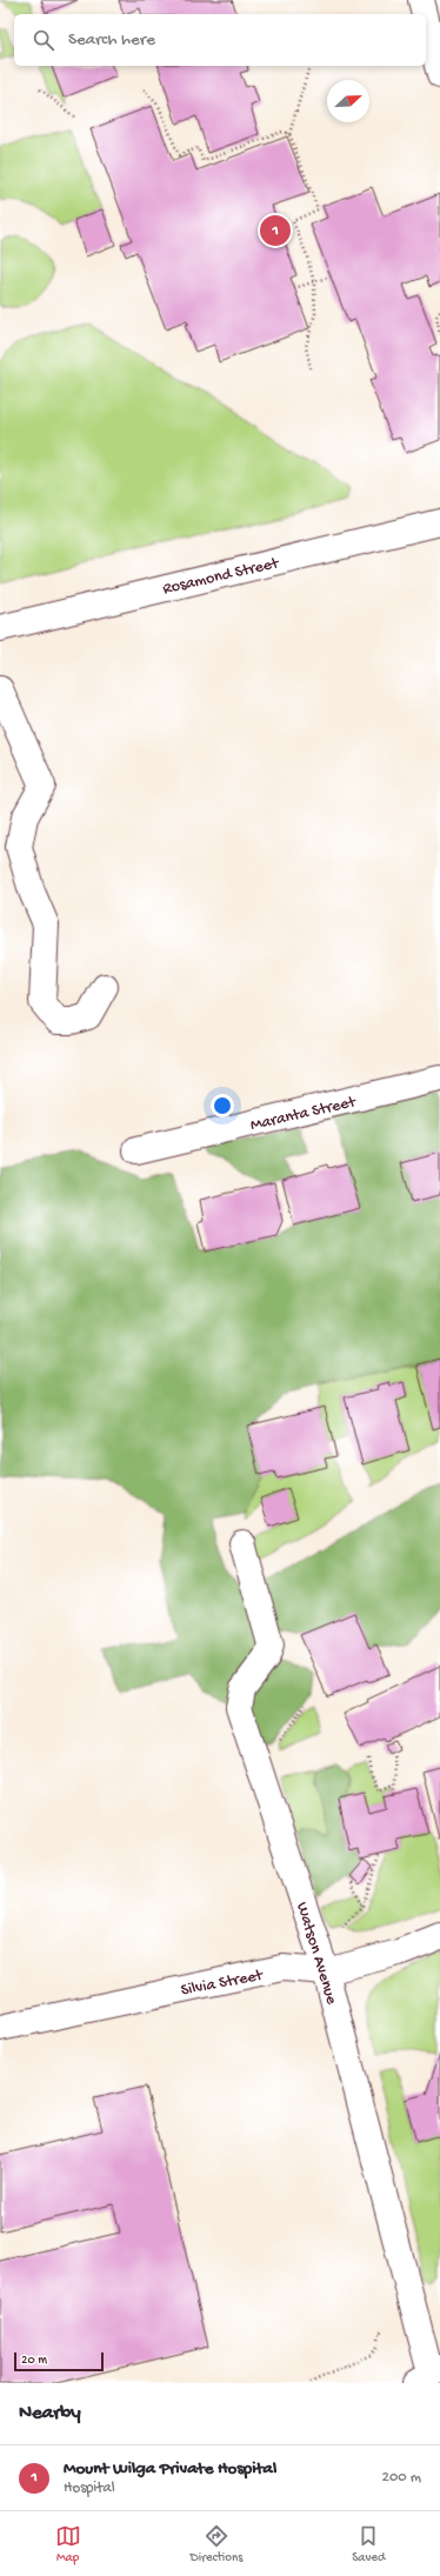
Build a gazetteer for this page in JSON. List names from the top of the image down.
{
  "streets": {
    "street": [
      "Rosamond Street",
      "Maranta Street",
      "Watson Avenue",
      "Silvia Street"
    ]
  },
  "crossings": [
    ["Watson Avenue", "Silvia Street"]
  ],
  "scale_bar": "20 m",
  "north": "top right",
  "page": {
    "search": "Search here",
    "pins": "1",
    "scale": "20 m",
    "heading": "Nearby",
    "list": [
      {
        "mark": "1",
        "name": "Mount Wilga Private Hospital",
        "note": "Hospital",
        "value": "200 m"
      }
    ],
    "nav": ["Map", "Directions", "Saved"]
  }
}
